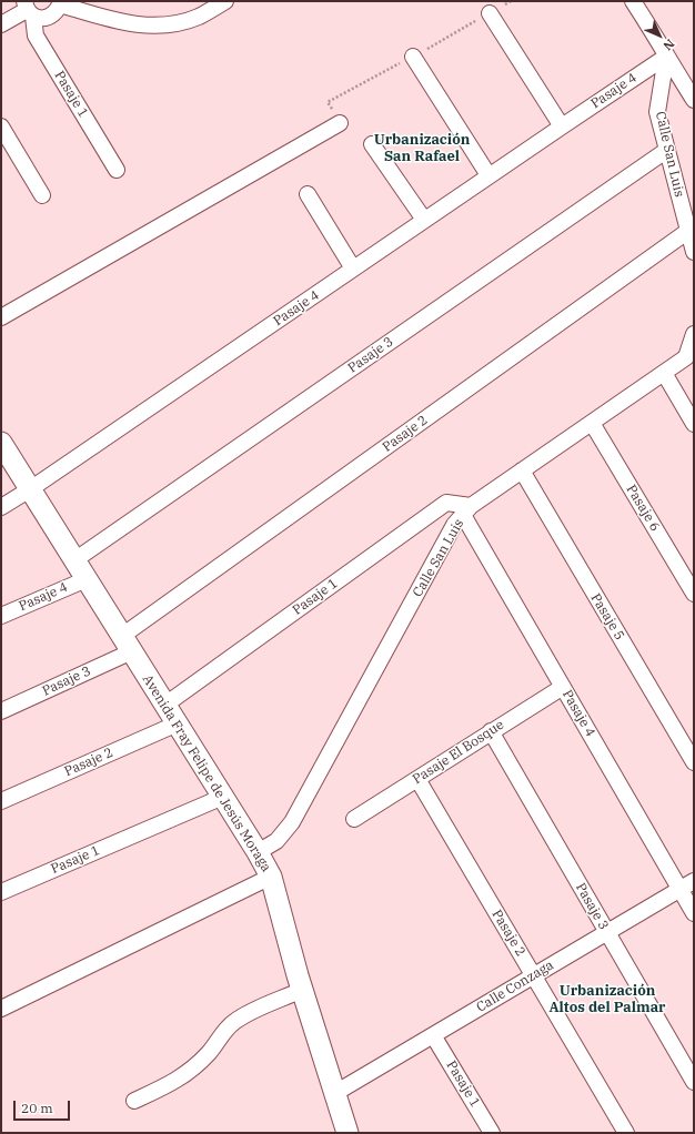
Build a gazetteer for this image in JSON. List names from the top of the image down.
{
  "streets": {
    "street": [
      "Pasaje 4",
      "Pasaje 1",
      "Calle San Luis",
      "Pasaje 3",
      "Pasaje 2",
      "Pasaje 6",
      "Pasaje 5",
      "Pasaje El Bosque",
      "Avenida Fray Felipe de Jesús Moraga",
      "Calle Conzaga"
    ]
  },
  "crossings": [
    ["Pasaje 4", "Pasaje 1"],
    ["Pasaje 4", "Calle San Luis"],
    ["Pasaje 4", "Pasaje El Bosque"],
    ["Pasaje 4", "Avenida Fray Felipe de Jesús Moraga"],
    ["Pasaje 4", "Calle Conzaga"],
    ["Pasaje 1", "Calle San Luis"],
    ["Pasaje 1", "Avenida Fray Felipe de Jesús Moraga"],
    ["Pasaje 1", "Calle Conzaga"],
    ["Calle San Luis", "Pasaje 3"],
    ["Calle San Luis", "Pasaje 2"],
    ["Calle San Luis", "Pasaje 6"],
    ["Calle San Luis", "Pasaje 5"],
    ["Calle San Luis", "Avenida Fray Felipe de Jesús Moraga"],
    ["Pasaje 3", "Pasaje 2"],
    ["Pasaje 3", "Pasaje El Bosque"],
    ["Pasaje 3", "Avenida Fray Felipe de Jesús Moraga"],
    ["Pasaje 3", "Calle Conzaga"],
    ["Pasaje 2", "Pasaje El Bosque"],
    ["Pasaje 2", "Avenida Fray Felipe de Jesús Moraga"],
    ["Pasaje 2", "Calle Conzaga"],
    ["Avenida Fray Felipe de Jesús Moraga", "Calle Conzaga"]
  ],
  "districts": ["Urbanización San Rafael", "Urbanización Altos del Palmar"],
  "scale_bar": "20 m",
  "north": "bottom right"
}
